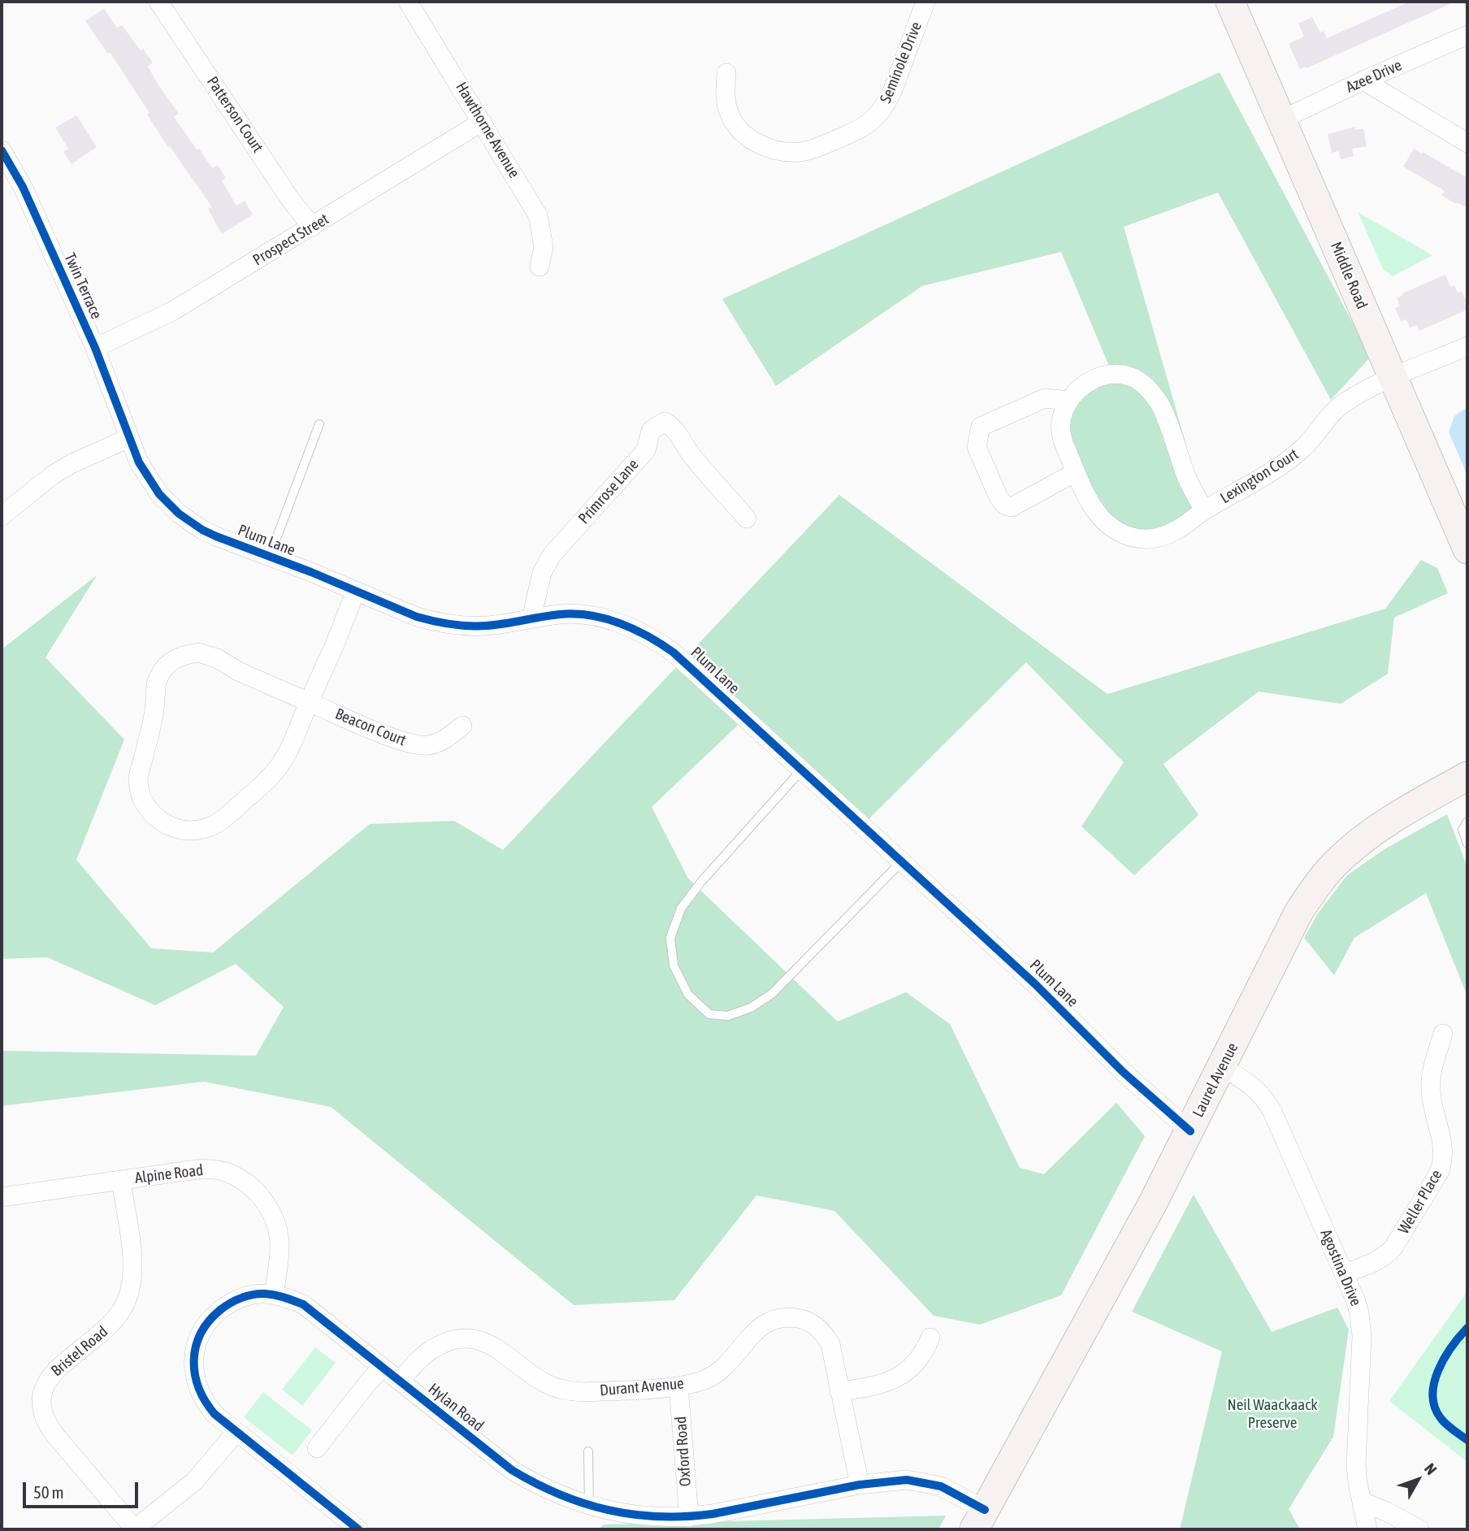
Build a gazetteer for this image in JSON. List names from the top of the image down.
{
  "streets": {
    "main road": ["Middle Road", "Laurel Avenue"],
    "street": [
      "Seminole Drive",
      "Azee Drive",
      "Patterson Court",
      "Hawthorne Avenue",
      "Prospect Street",
      "Twin Terrace",
      "Lexington Court",
      "Primrose Lane",
      "Plum Lane",
      "Beacon Court",
      "Alpine Road",
      "Weller Place",
      "Agostina Drive",
      "Bristel Road",
      "Durant Avenue",
      "Hylan Road",
      "Oxford Road"
    ]
  },
  "crossings": [
    ["Azee Drive", "Middle Road"],
    ["Patterson Court", "Prospect Street"],
    ["Hawthorne Avenue", "Prospect Street"],
    ["Prospect Street", "Twin Terrace"],
    ["Middle Road", "Lexington Court"],
    ["Twin Terrace", "Plum Lane"],
    ["Primrose Lane", "Plum Lane"],
    ["Plum Lane", "Laurel Avenue"],
    ["Laurel Avenue", "Agostina Drive"],
    ["Laurel Avenue", "Hylan Road"],
    ["Alpine Road", "Bristel Road"],
    ["Alpine Road", "Hylan Road"],
    ["Weller Place", "Agostina Drive"],
    ["Bristel Road", "Hylan Road"],
    ["Durant Avenue", "Hylan Road"],
    ["Durant Avenue", "Oxford Road"],
    ["Hylan Road", "Oxford Road"]
  ],
  "parks": ["Neil Waackaack Preserve"],
  "scale_bar": "50 m",
  "north": "top right"
}
